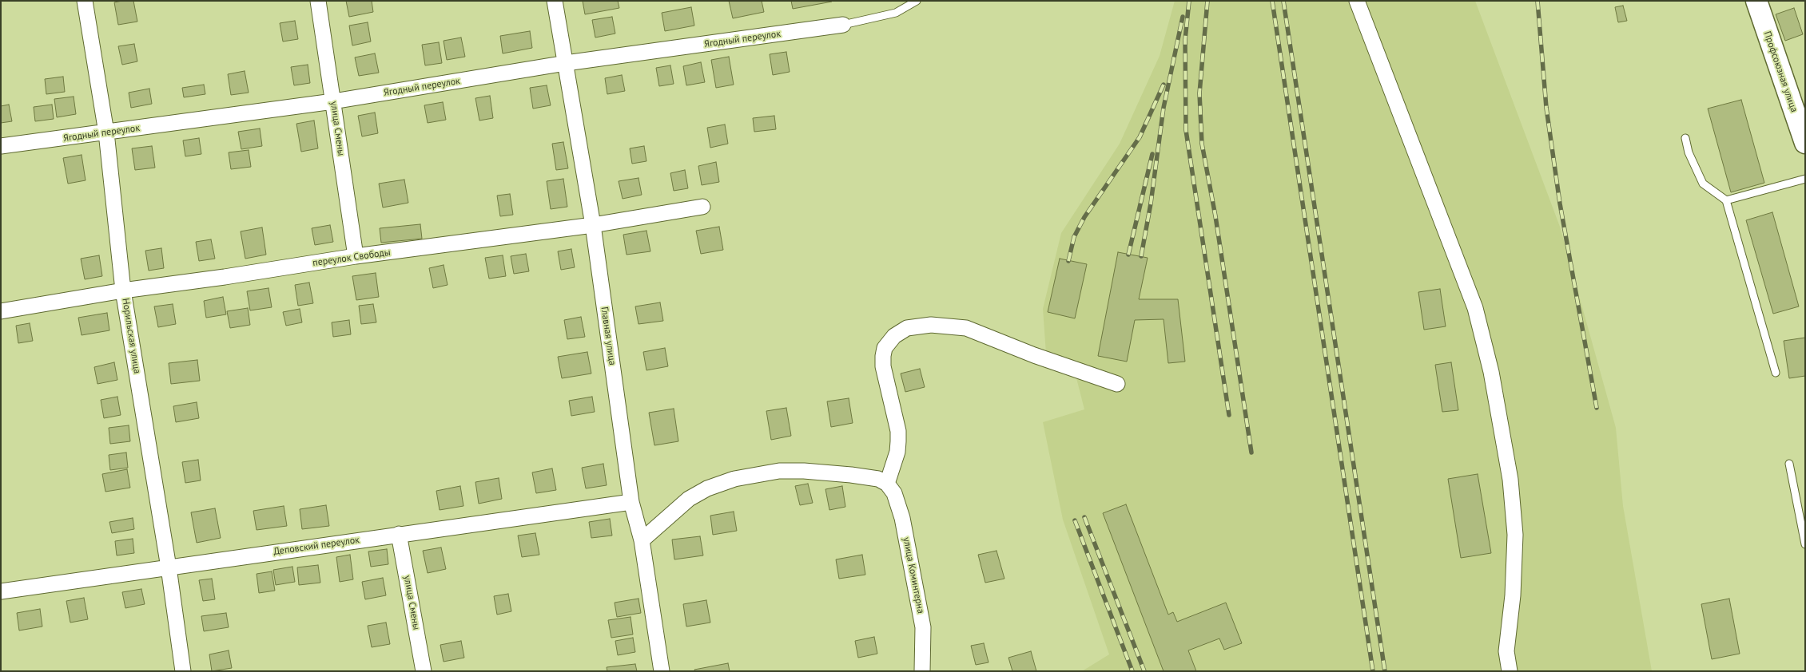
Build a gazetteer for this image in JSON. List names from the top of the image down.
{
  "streets": {
    "main road": ["Профсоюзная улица"],
    "street": [
      "Ягодный переулок",
      "улица Смены",
      "переулок Свободы",
      "Норильская улица",
      "Главная улица",
      "Деповский переулок",
      "улица Коминтерна"
    ]
  },
  "crossings": [
    ["Ягодный переулок", "улица Смены"],
    ["Ягодный переулок", "Норильская улица"],
    ["Ягодный переулок", "Главная улица"],
    ["улица Смены", "переулок Свободы"],
    ["улица Смены", "Деповский переулок"],
    ["переулок Свободы", "Норильская улица"],
    ["переулок Свободы", "Главная улица"],
    ["Норильская улица", "Деповский переулок"],
    ["Главная улица", "Деповский переулок"]
  ]
}
